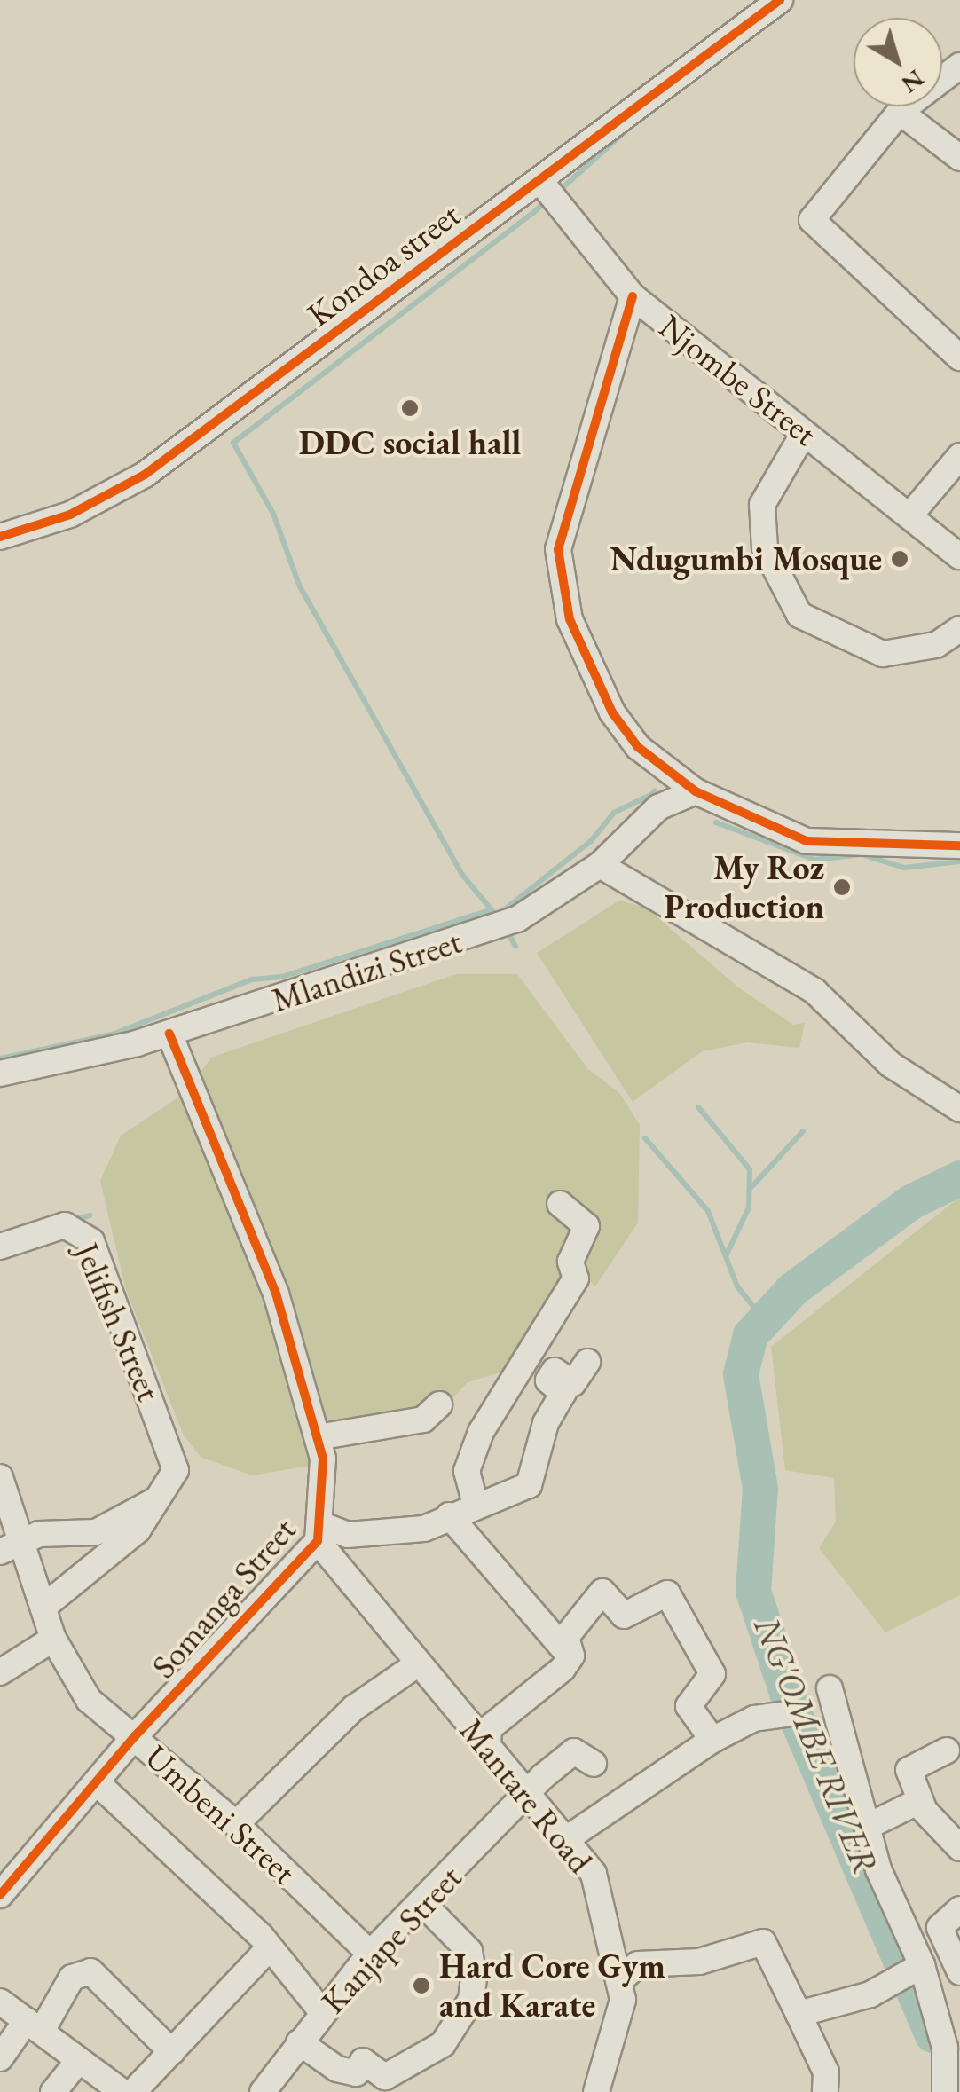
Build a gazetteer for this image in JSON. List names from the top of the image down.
{
  "streets": {
    "street": [
      "Kondoa street",
      "Njombe Street",
      "Mlandizi Street",
      "Jelifish Street",
      "Somanga Street",
      "Mantare Road",
      "Umbeni Street",
      "Kanjape Street"
    ]
  },
  "crossings": [
    ["Kondoa street", "Njombe Street"],
    ["Mlandizi Street", "Somanga Street"],
    ["Somanga Street", "Mantare Road"],
    ["Somanga Street", "Umbeni Street"],
    ["Mantare Road", "Kanjape Street"],
    ["Umbeni Street", "Kanjape Street"]
  ],
  "water": ["NG'OMBE RIVER"],
  "places": [
    "DDC social hall",
    "Ndugumbi Mosque",
    "My Roz Production",
    "Hard Core Gym and Karate"
  ],
  "north": "bottom right"
}
